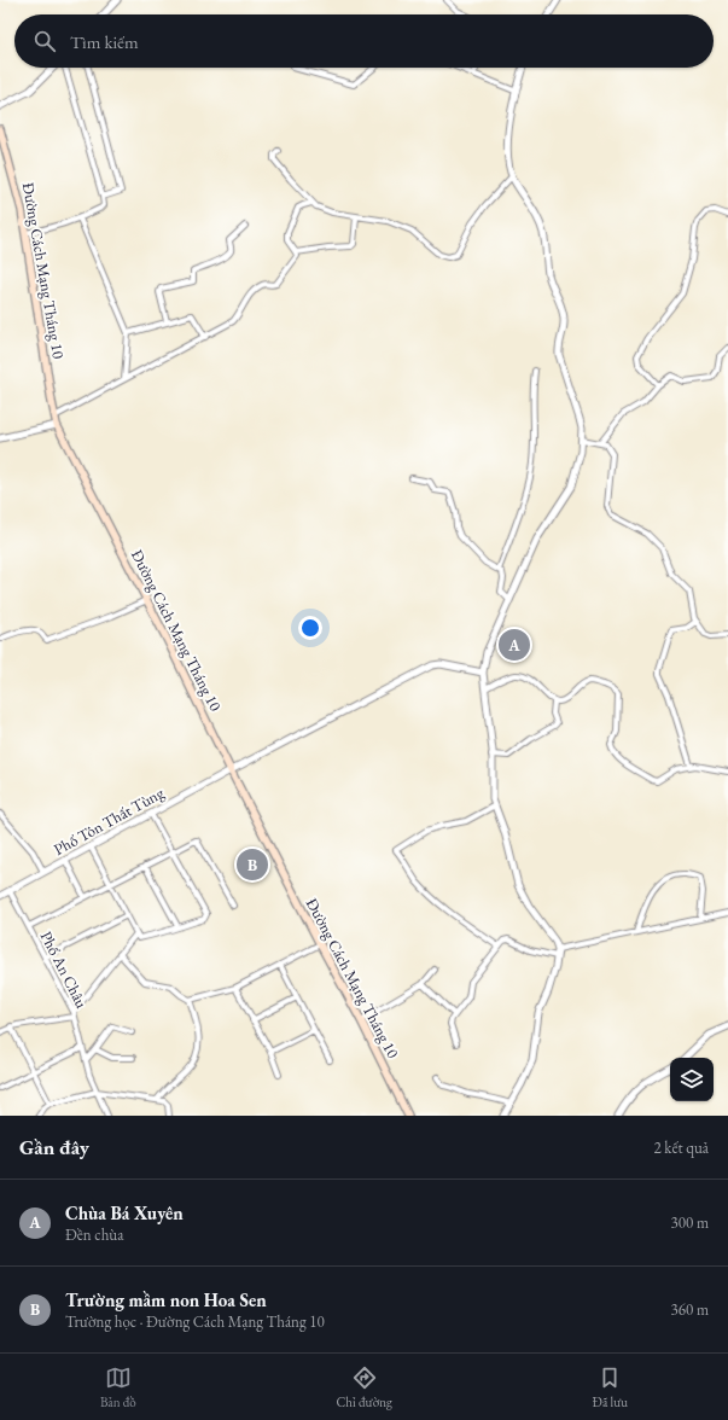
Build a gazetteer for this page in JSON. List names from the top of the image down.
{
  "streets": {
    "main road": ["Đường Cách Mạng Tháng 10"],
    "street": ["Phố Tôn Thất Tùng", "Phố An Châu"]
  },
  "crossings": [
    ["Đường Cách Mạng Tháng 10", "Phố Tôn Thất Tùng"],
    ["Phố Tôn Thất Tùng", "Phố An Châu"]
  ],
  "page": {
    "search": "Tìm kiếm",
    "pins": ["A", "B"],
    "heading": ["Gần đây", "2 kết quả"],
    "list": [
      {
        "mark": "A",
        "name": "Chùa Bá Xuyên",
        "note": "Đền chùa",
        "value": "300 m"
      },
      {
        "mark": "B",
        "name": "Trường mầm non Hoa Sen",
        "note": "Trường học · Đường Cách Mạng Tháng 10",
        "value": "360 m"
      }
    ],
    "nav": ["Bản đồ", "Chỉ đường", "Đã lưu"]
  }
}
